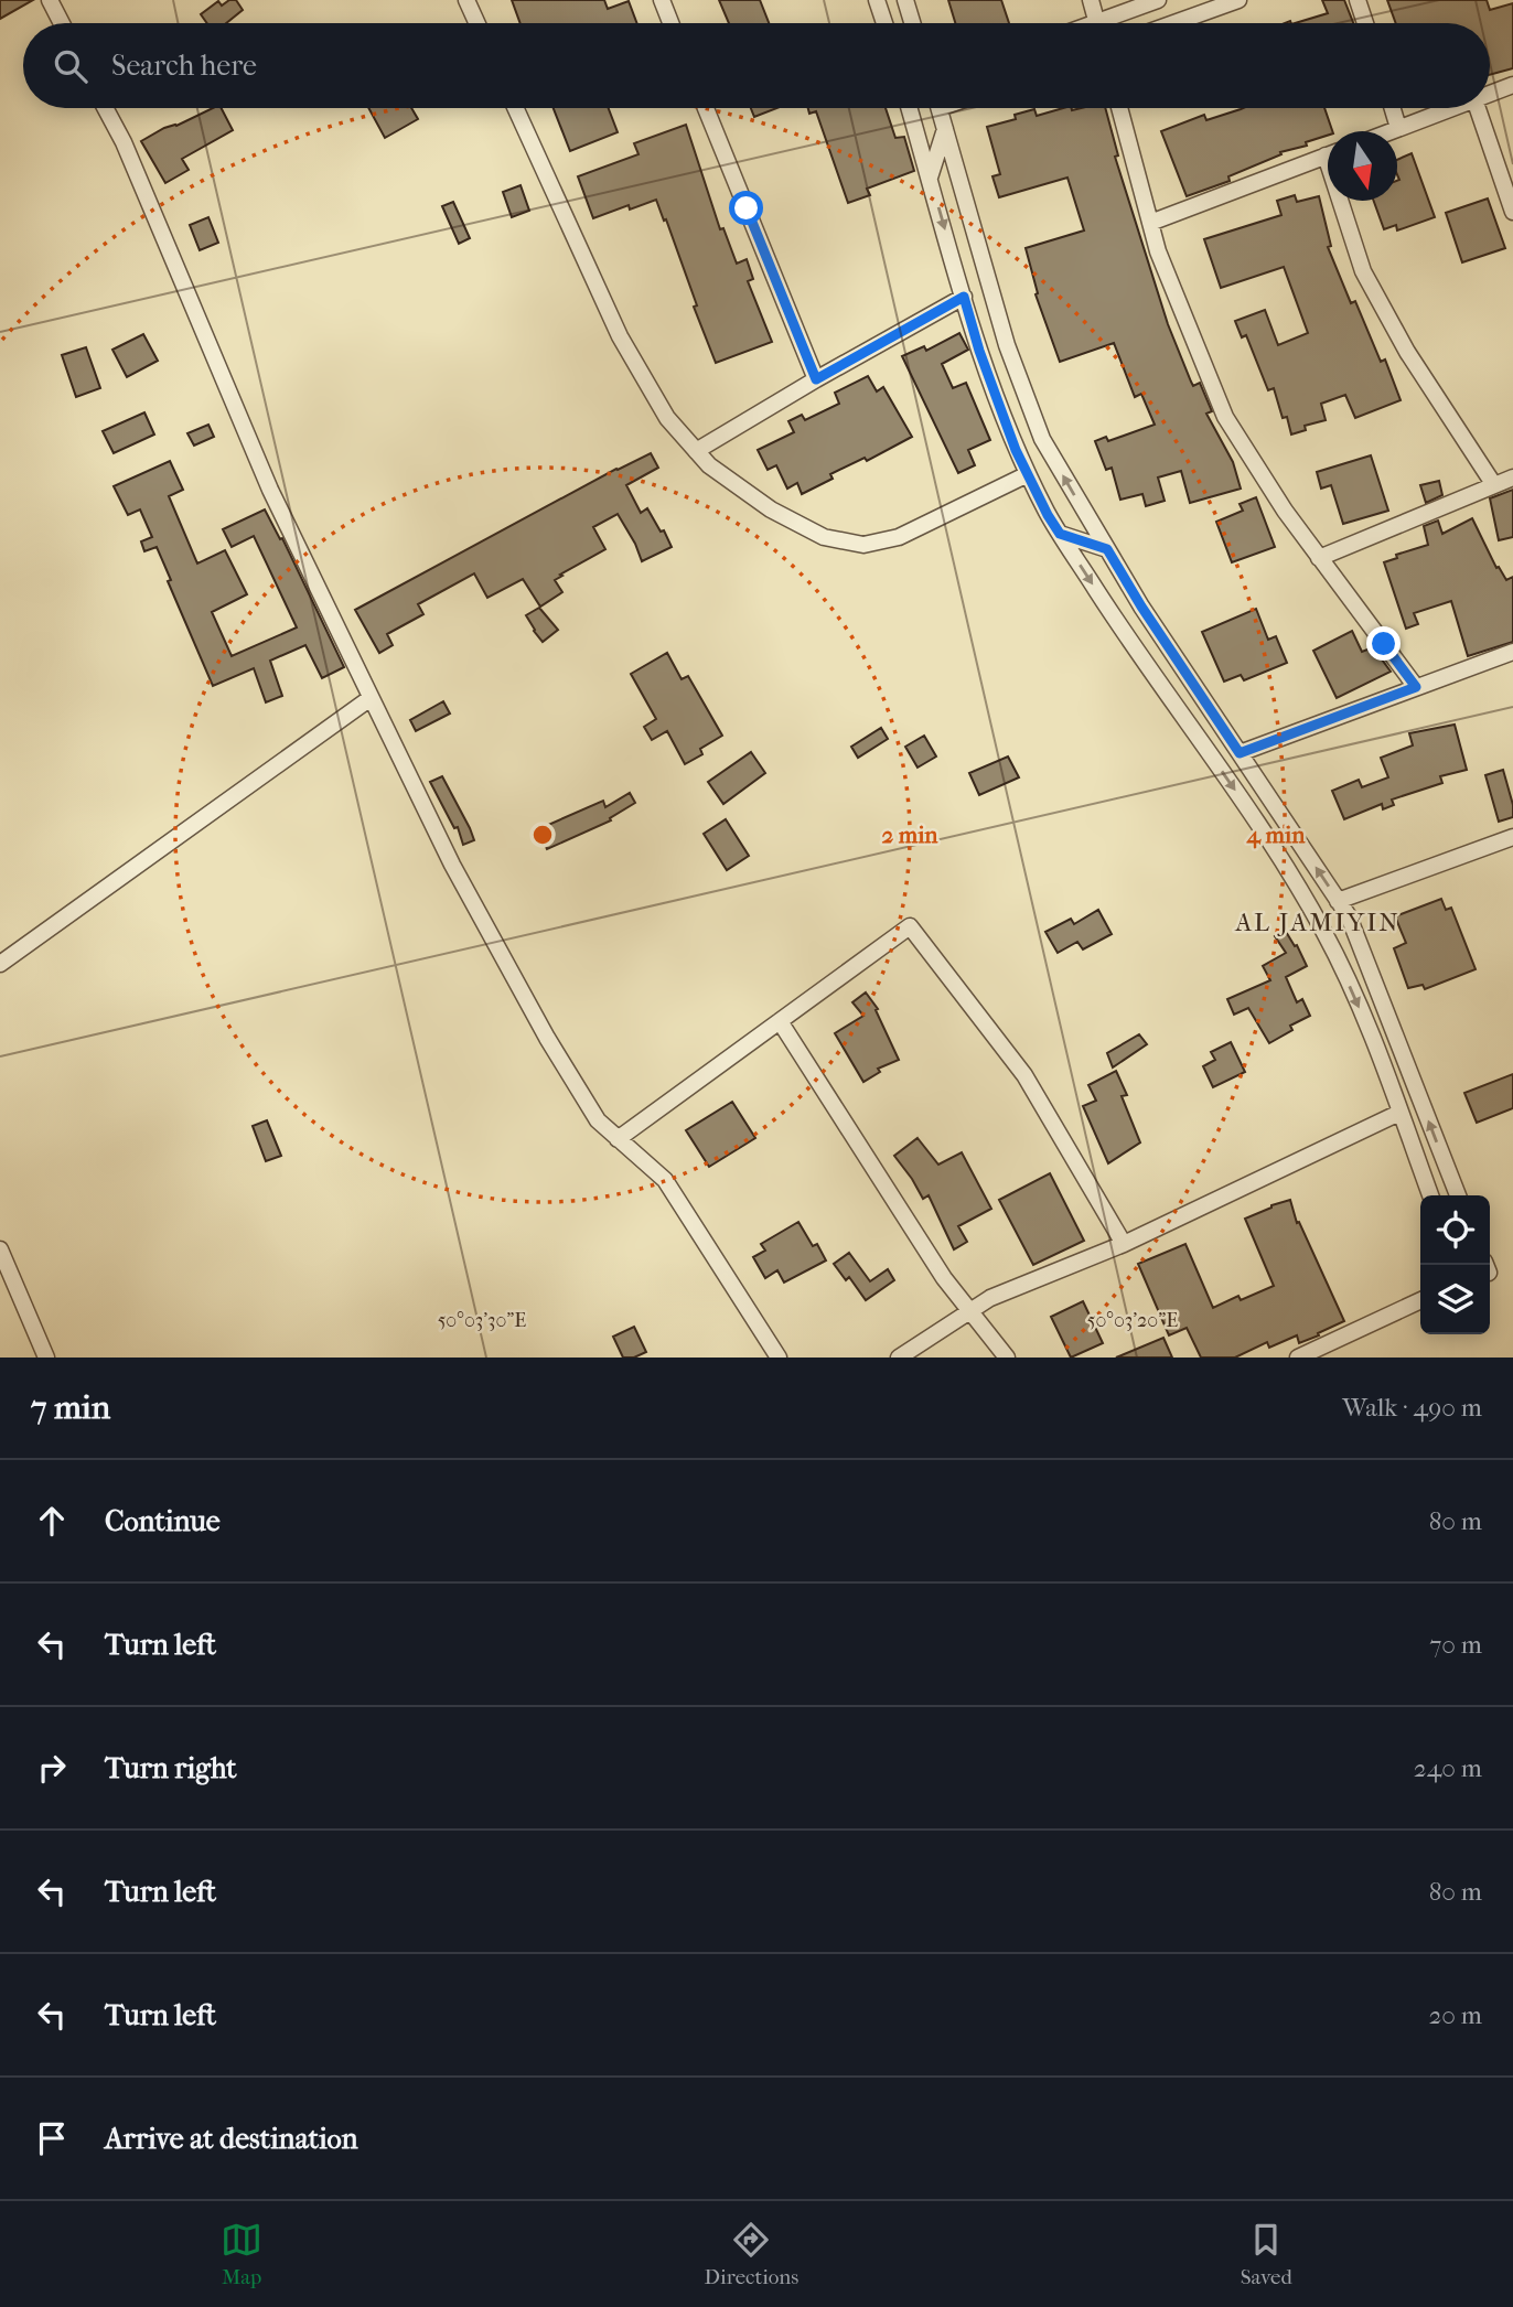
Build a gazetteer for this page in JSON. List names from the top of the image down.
{
  "districts": ["AL JAMIYIN"],
  "north": "bottom",
  "page": {
    "search": "Search here",
    "heading": ["7 min", "Walk · 490 m"],
    "list": [
      ["Continue", "80 m"],
      ["Turn left", "70 m"],
      ["Turn right", "240 m"],
      ["Turn left", "80 m"],
      ["Turn left", "20 m"],
      "Arrive at destination"
    ],
    "nav": ["Map", "Directions", "Saved"]
  },
  "coordinates": ["50°03'30\"E", "50°03'20\"E"],
  "rings": ["2 min", "4 min"]
}
